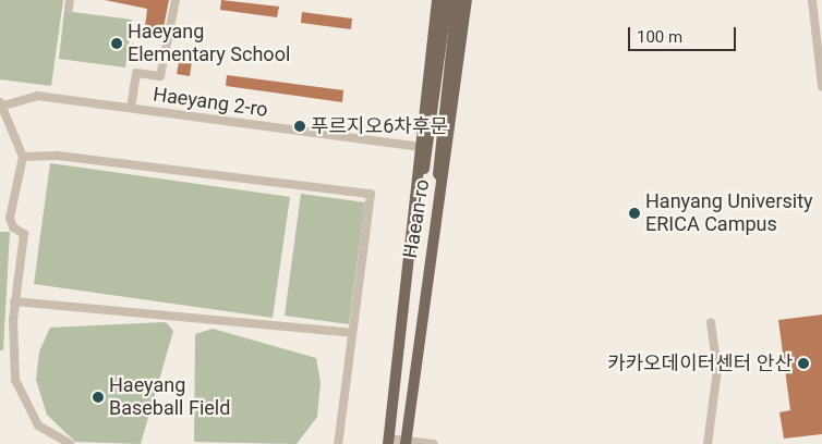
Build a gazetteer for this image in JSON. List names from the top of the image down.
{
  "streets": {
    "main road": ["Haean-ro"],
    "street": ["Haeyang 2-ro"]
  },
  "crossings": [
    ["Haeyang 2-ro", "Haean-ro"]
  ],
  "places": [
    "Haeyang Elementary School",
    "푸르지오6차후문",
    "Hanyang University ERICA Campus",
    "카카오데이터센터 안산",
    "Haeyang Baseball Field"
  ],
  "scale_bar": "100 m"
}
